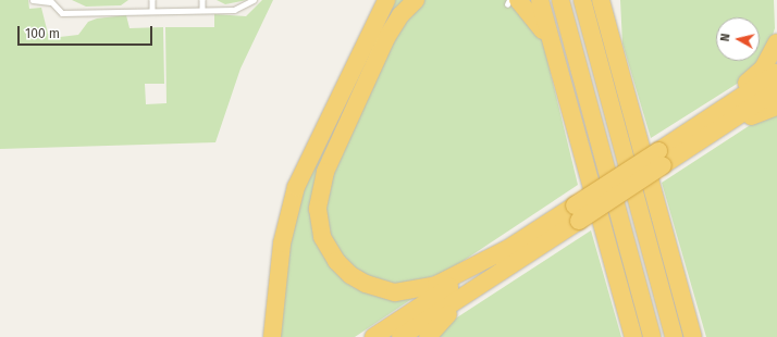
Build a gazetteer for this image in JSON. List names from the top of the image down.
{
  "scale_bar": "100 m",
  "north": "left"
}
